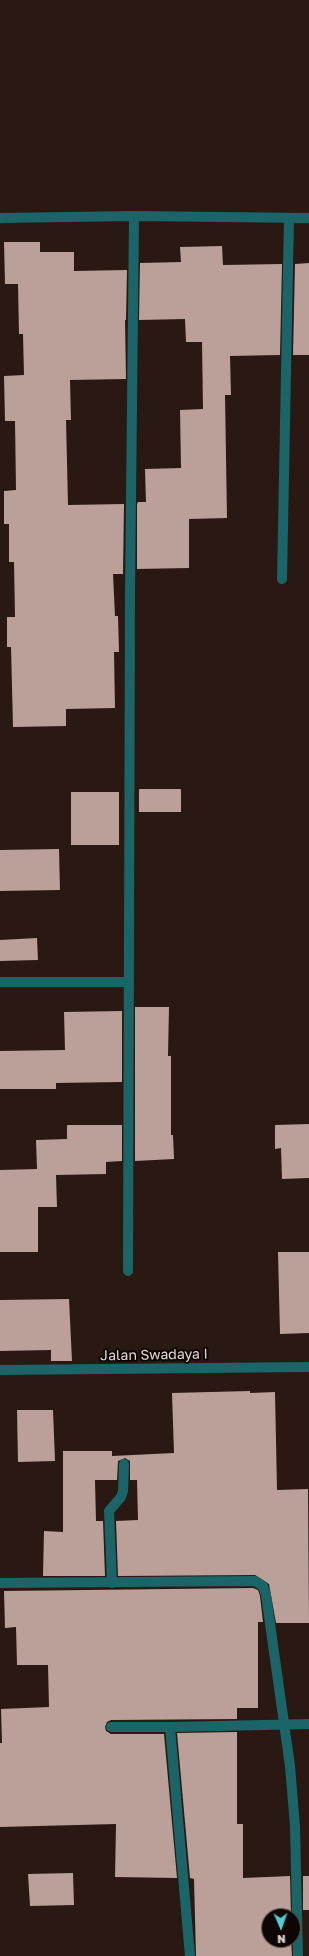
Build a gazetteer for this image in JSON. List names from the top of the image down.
{
  "streets": {
    "street": ["Jalan Swadaya I"]
  },
  "north": "bottom"
}
